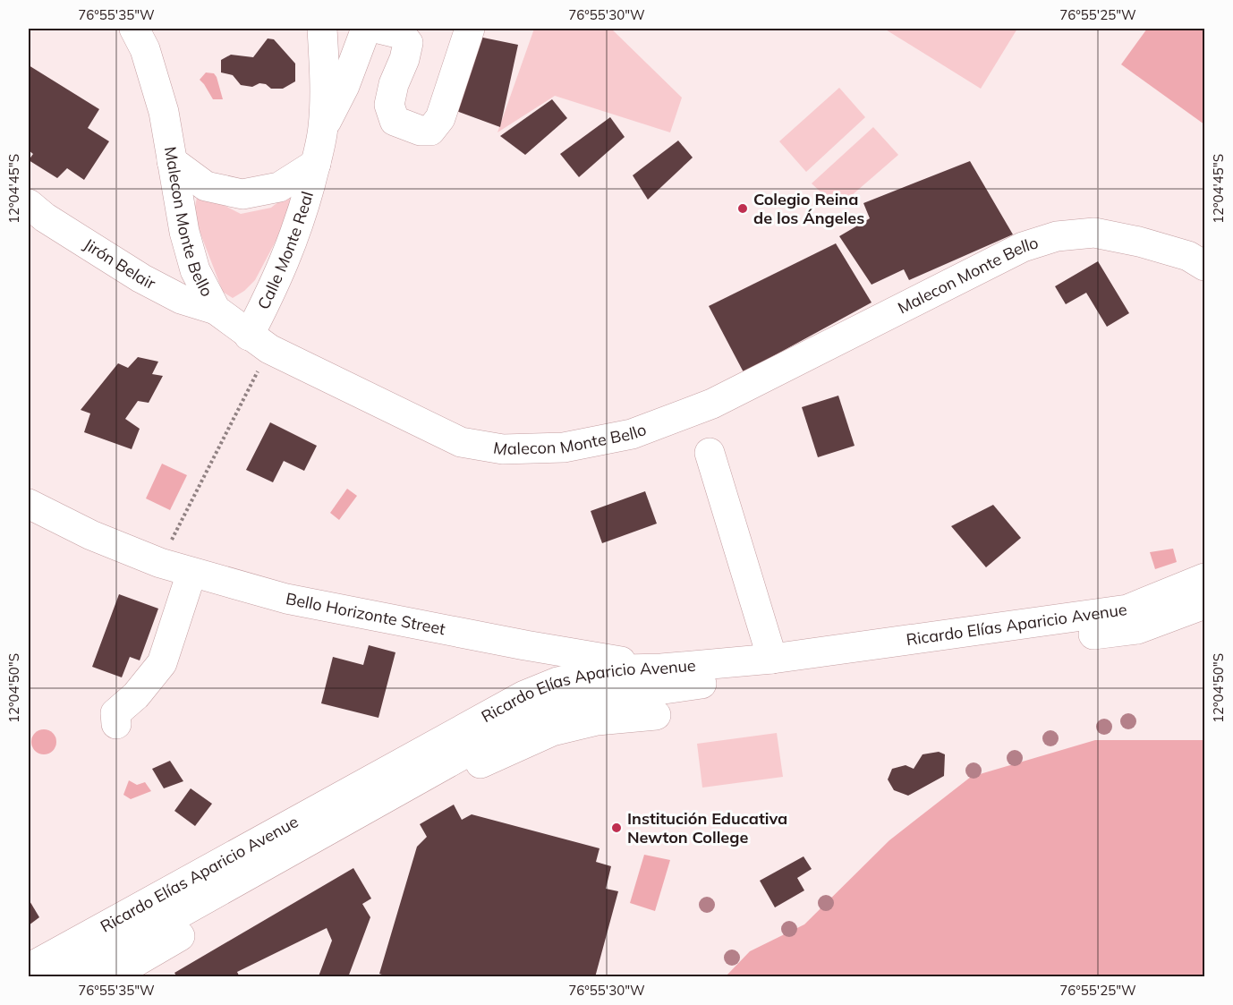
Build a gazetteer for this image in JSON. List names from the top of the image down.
{
  "streets": {
    "street": [
      "Malecon Monte Bello",
      "Calle Monte Real",
      "Jirón Belair",
      "Bello Horizonte Street",
      "Ricardo Elías Aparicio Avenue"
    ]
  },
  "crossings": [
    ["Malecon Monte Bello", "Calle Monte Real"],
    ["Malecon Monte Bello", "Jirón Belair"],
    ["Bello Horizonte Street", "Ricardo Elías Aparicio Avenue"]
  ],
  "places": ["Colegio Reina de los Ángeles", "Institución Educativa Newton College"],
  "coordinates": [
    "76°55'35\"W",
    "76°55'30\"W",
    "76°55'25\"W",
    "12°04'45\"S",
    "12°04'50\"S"
  ]
}
